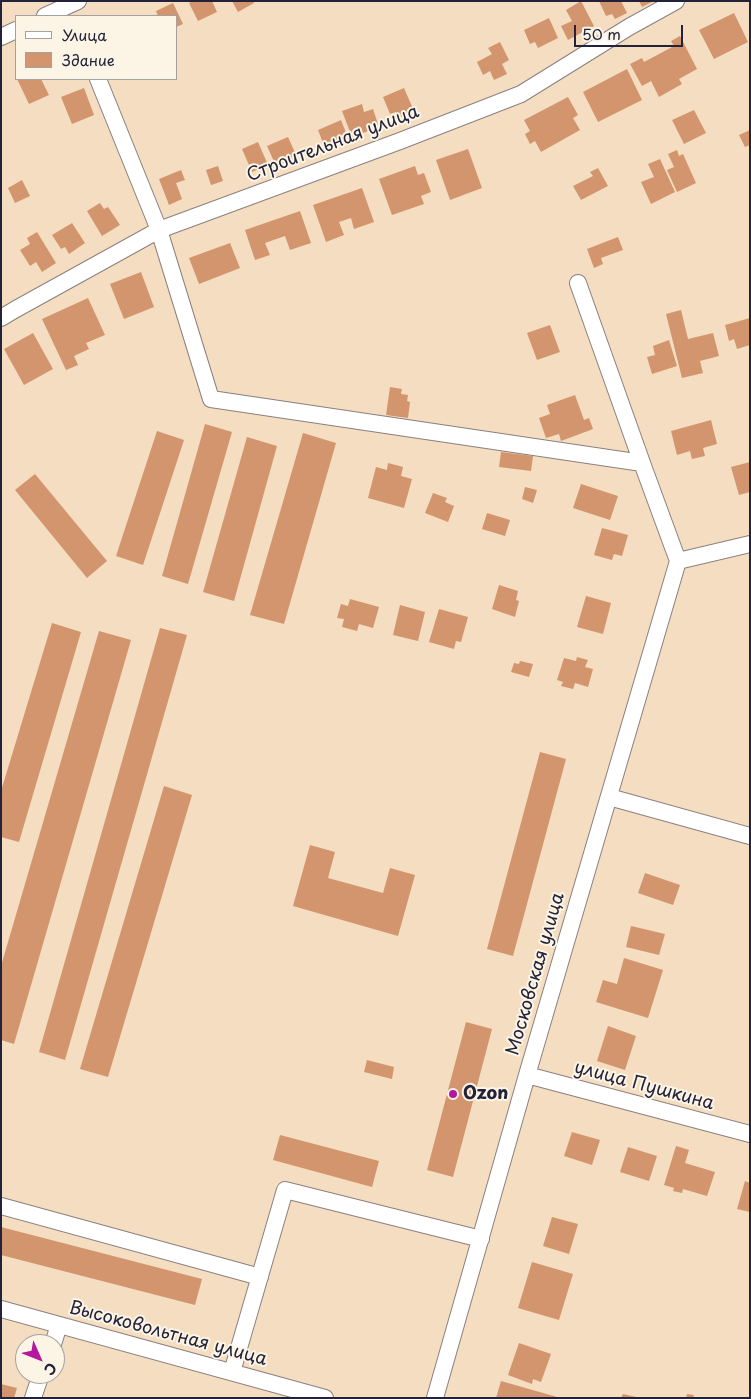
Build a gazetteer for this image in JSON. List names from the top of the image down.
{
  "streets": {
    "street": [
      "Строительная улица",
      "Московская улица",
      "улица Пушкина",
      "Высоковольтная улица"
    ]
  },
  "crossings": [
    ["Московская улица", "улица Пушкина"]
  ],
  "places": ["Ozon"],
  "legend": ["Улица", "Здание"],
  "scale_bar": "50 m",
  "north": "bottom right"
}
